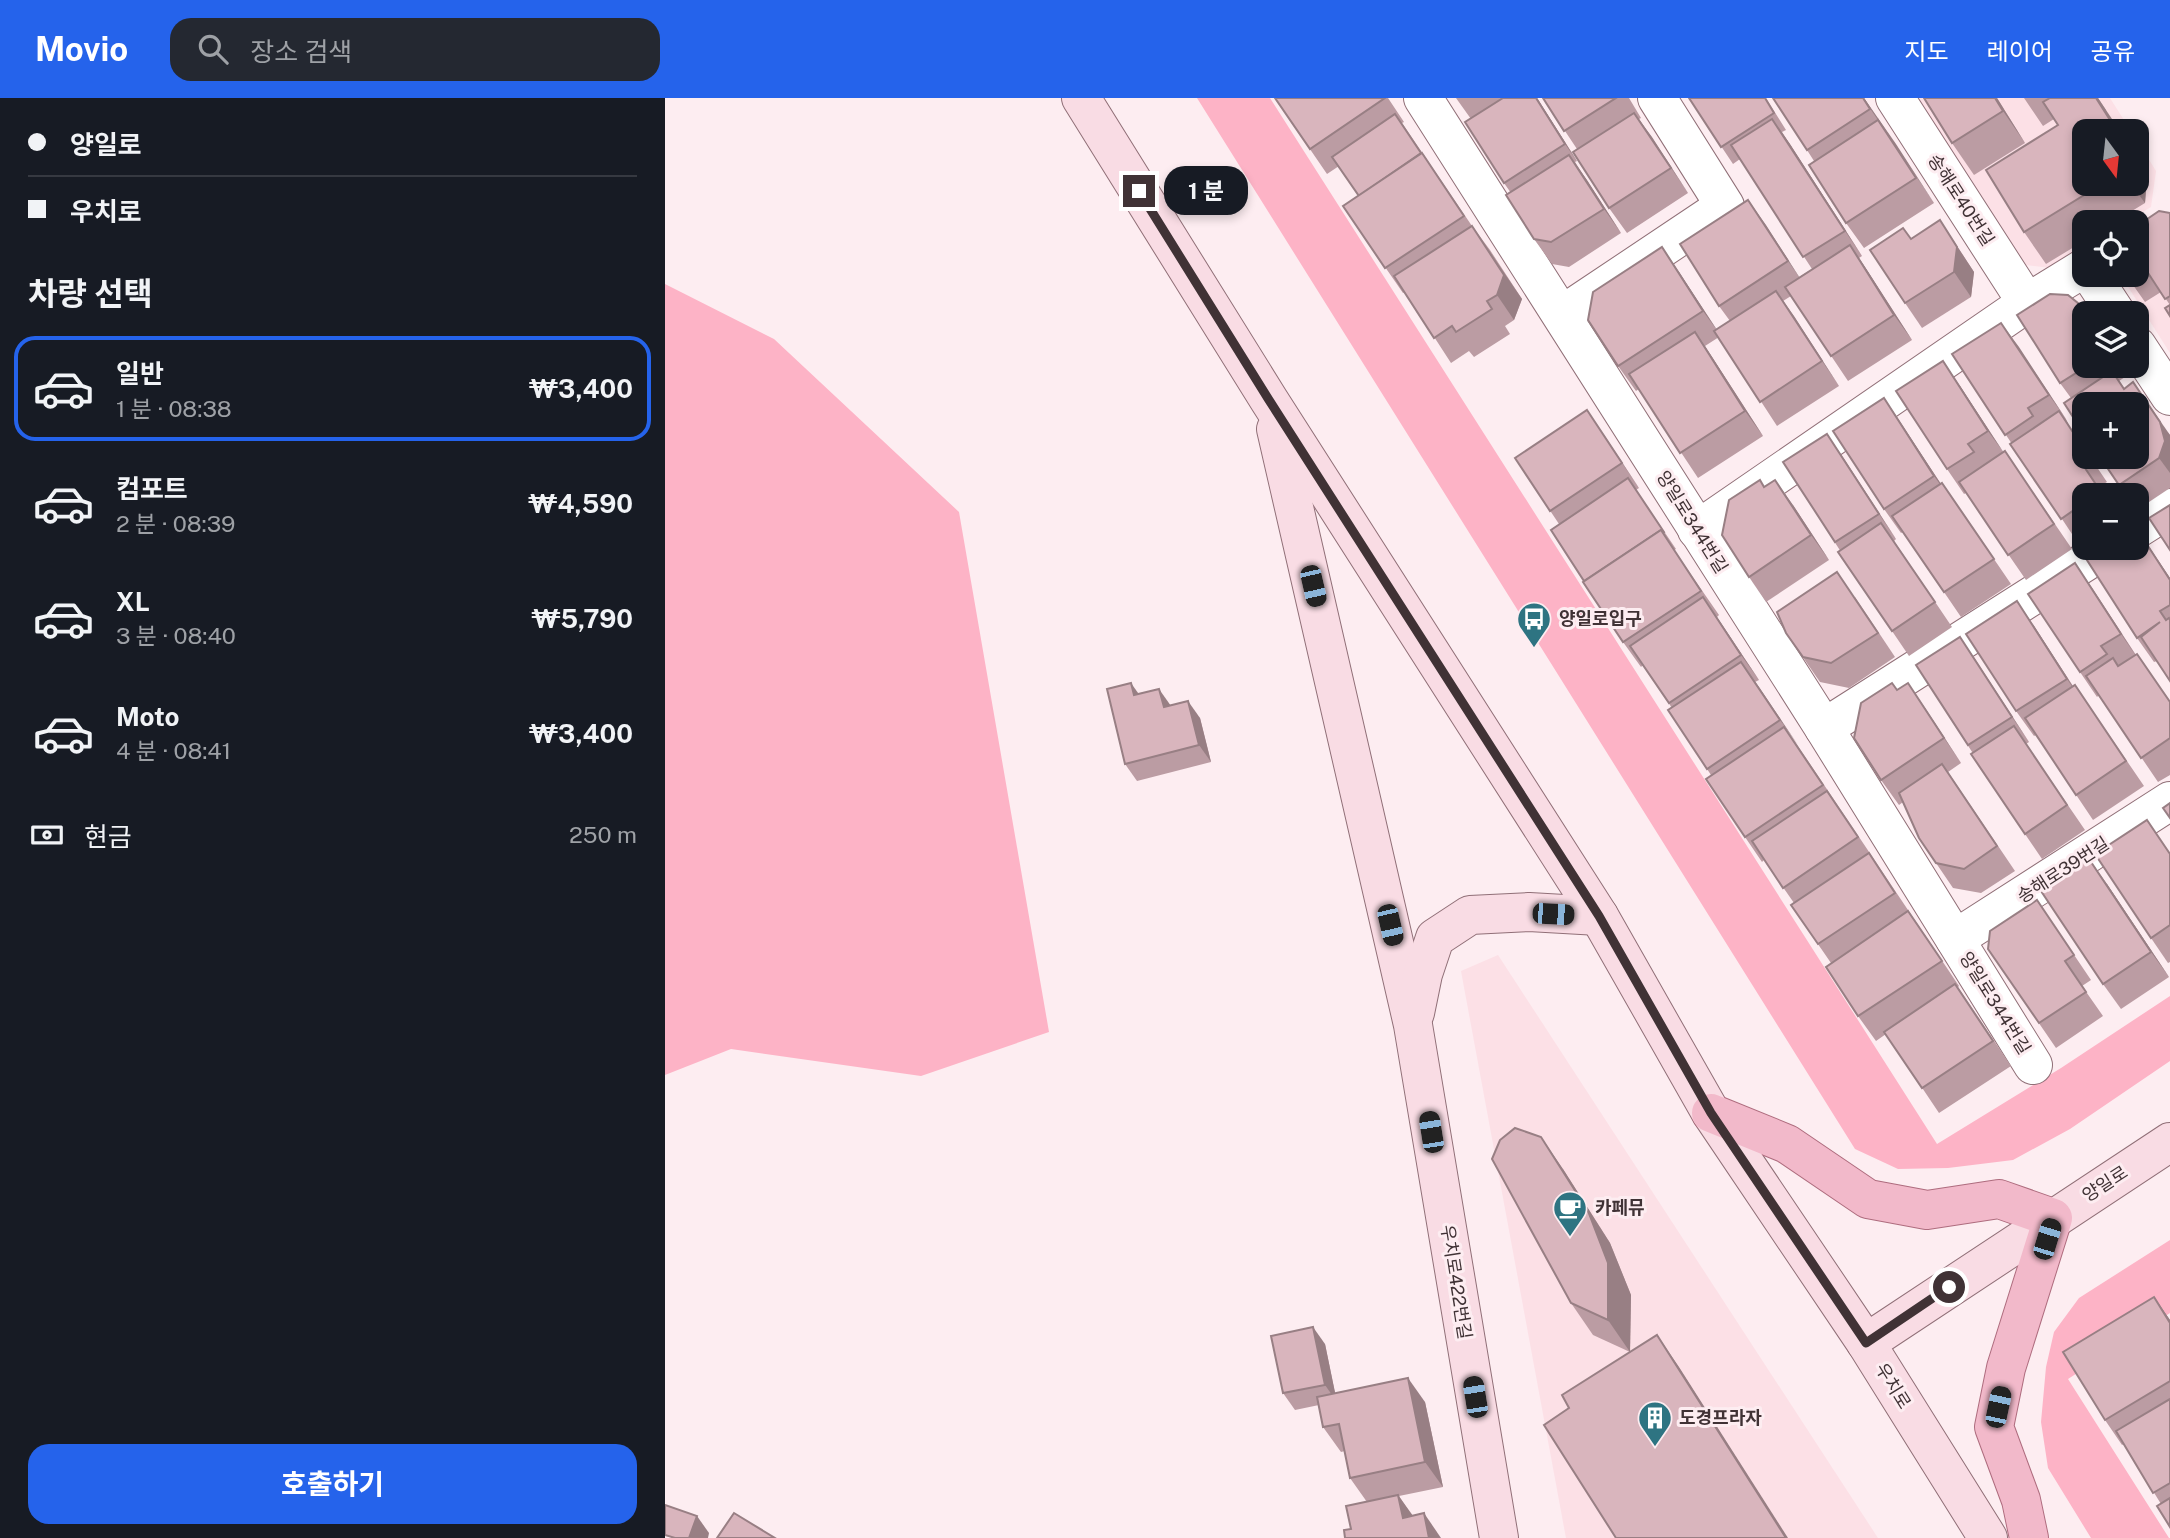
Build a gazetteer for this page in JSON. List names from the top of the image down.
{
  "streets": {
    "main road": ["양일로", "우치로422번길", "우치로"],
    "street": ["송해로40번길", "양일로344번길", "송해로39번길"]
  },
  "crossings": [
    ["양일로344번길", "송해로39번길"],
    ["양일로", "우치로"],
    ["우치로422번길", "우치로"]
  ],
  "places": {
    "bus stop": ["양일로입구"],
    "cafe": ["카페뮤"],
    "building": ["도경프라자"]
  },
  "north": "bottom",
  "page": {
    "header": "Movio",
    "search": "장소 검색",
    "nav": ["지도", "레이어", "공유"],
    "banner": ["양일로", "우치로"],
    "map_buttons": ["+", "−"],
    "bubble": "1 분",
    "heading": "차량 선택",
    "list": [
      {
        "name": "일반",
        "note": "1 분 · 08:38",
        "value": "₩3,400"
      },
      {
        "name": "컴포트",
        "note": "2 분 · 08:39",
        "value": "₩4,590"
      },
      {
        "name": "XL",
        "note": "3 분 · 08:40",
        "value": "₩5,790"
      },
      {
        "name": "Moto",
        "note": "4 분 · 08:41",
        "value": "₩3,400"
      }
    ],
    "pay": ["현금", "250 m"],
    "buttons": "호출하기"
  }
}
